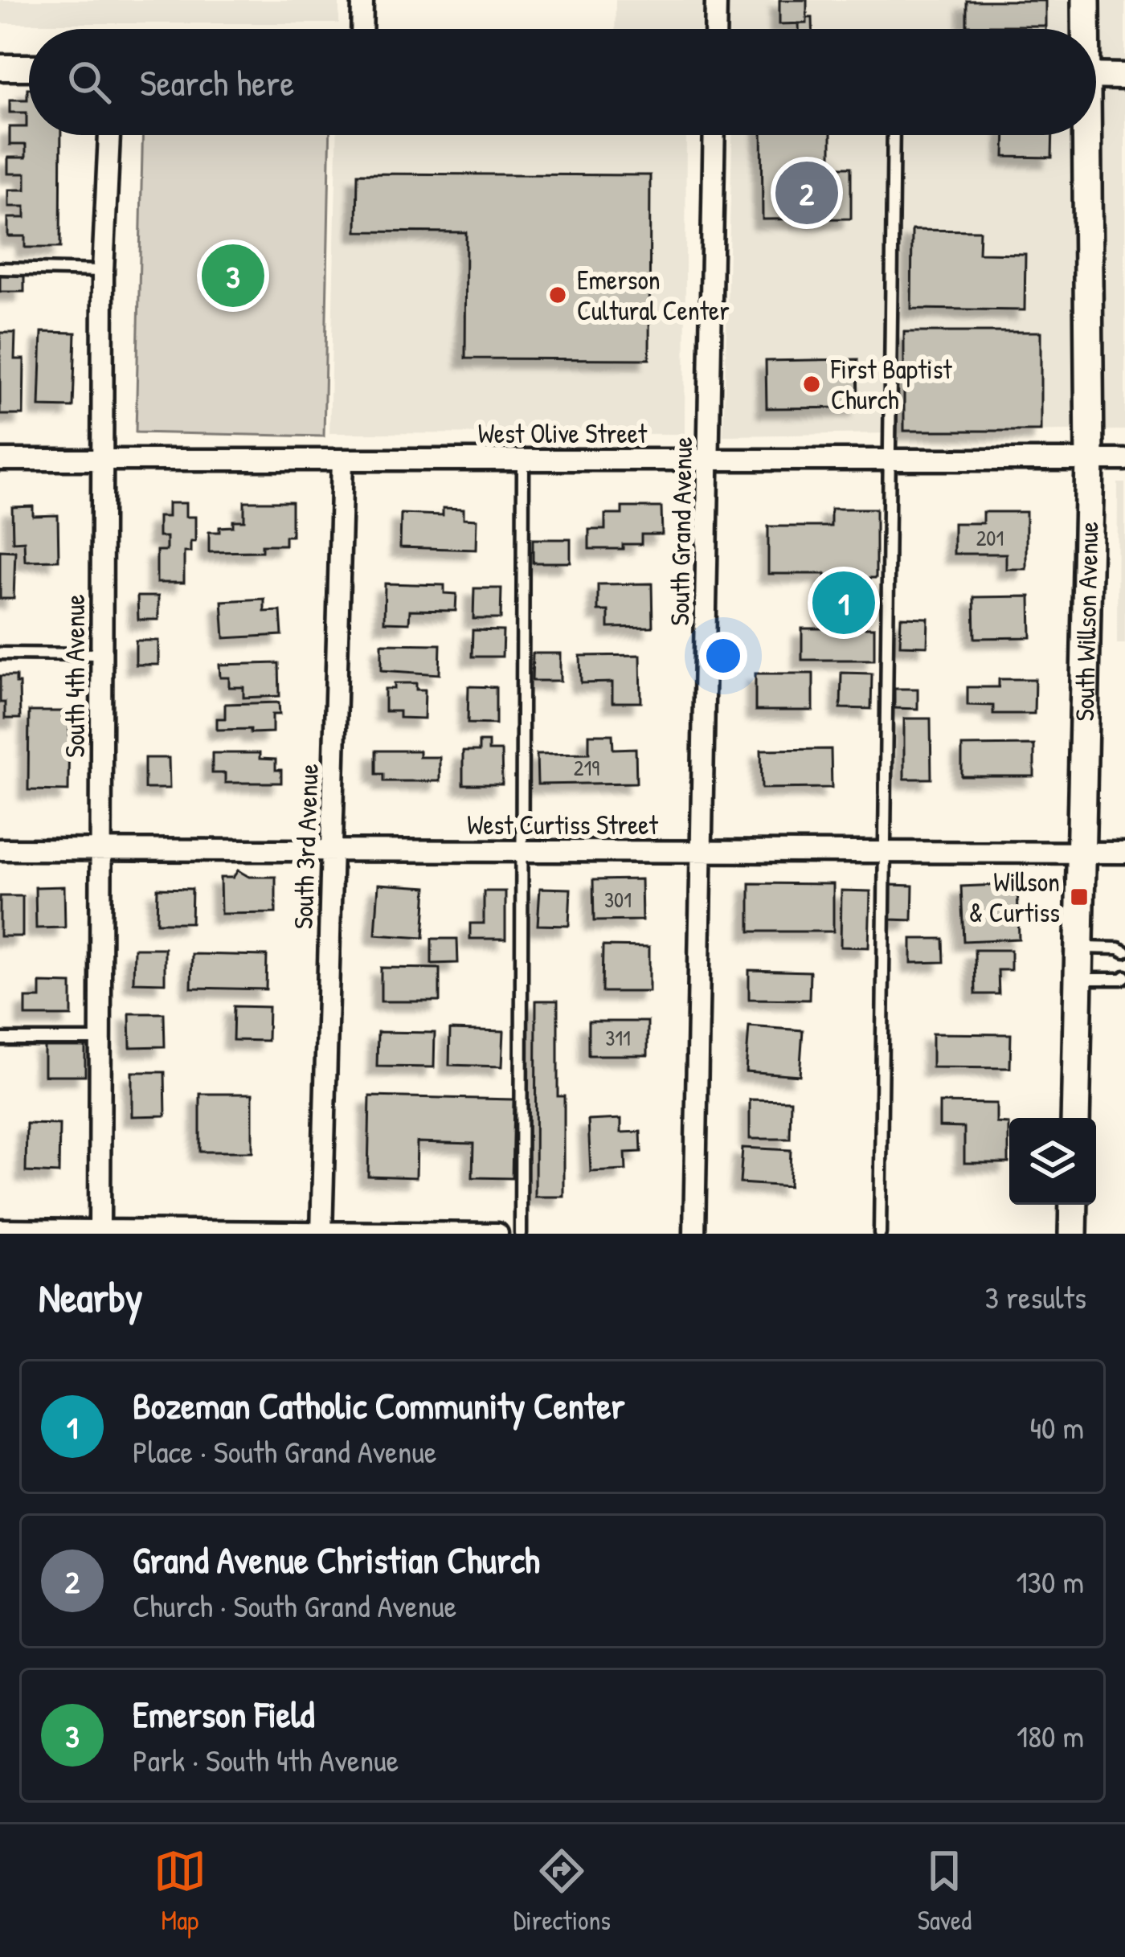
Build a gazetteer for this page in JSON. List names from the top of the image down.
{
  "streets": {
    "main road": ["South Willson Avenue"],
    "street": [
      "West Olive Street",
      "South Grand Avenue",
      "South 4th Avenue",
      "West Curtiss Street",
      "South 3rd Avenue"
    ]
  },
  "crossings": [
    ["West Olive Street", "South Grand Avenue"],
    ["West Olive Street", "South Willson Avenue"],
    ["West Olive Street", "South 4th Avenue"],
    ["West Olive Street", "South 3rd Avenue"],
    ["South Grand Avenue", "West Curtiss Street"],
    ["South Willson Avenue", "West Curtiss Street"],
    ["South 4th Avenue", "West Curtiss Street"],
    ["West Curtiss Street", "South 3rd Avenue"]
  ],
  "places": {
    "other": ["Emerson Cultural Center", "First Baptist Church"],
    "transit": ["Willson & Curtiss"]
  },
  "house_numbers": [
    "201",
    "219",
    "301",
    "311"
  ],
  "page": {
    "search": "Search here",
    "pins": ["2", "3", "1"],
    "heading": ["Nearby", "3 results"],
    "list": [
      {
        "mark": "1",
        "name": "Bozeman Catholic Community Center",
        "note": "Place · South Grand Avenue",
        "value": "40 m"
      },
      {
        "mark": "2",
        "name": "Grand Avenue Christian Church",
        "note": "Church · South Grand Avenue",
        "value": "130 m"
      },
      {
        "mark": "3",
        "name": "Emerson Field",
        "note": "Park · South 4th Avenue",
        "value": "180 m"
      }
    ],
    "nav": ["Map", "Directions", "Saved"]
  }
}
